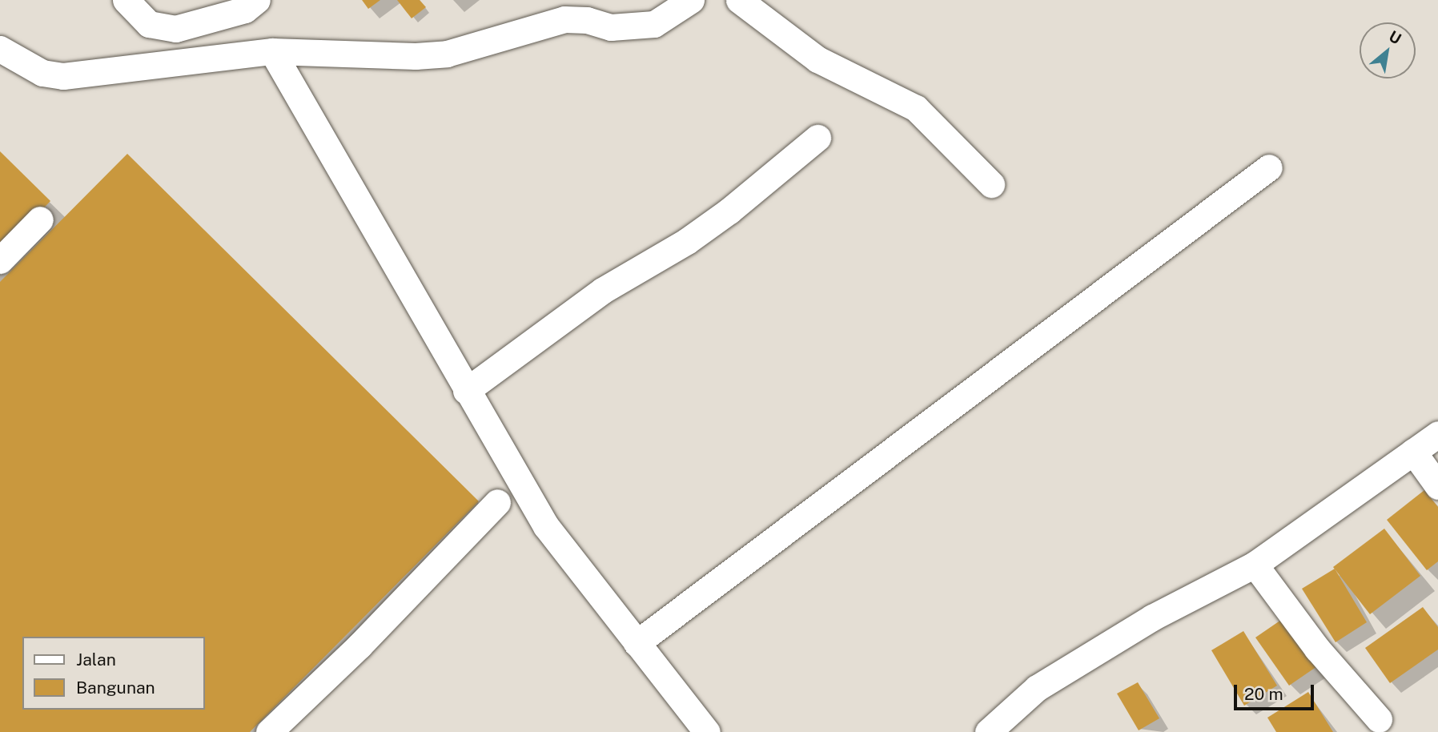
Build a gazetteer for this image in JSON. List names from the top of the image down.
{
  "legend": ["Jalan", "Bangunan"],
  "scale_bar": "20 m",
  "north": "top right"
}
